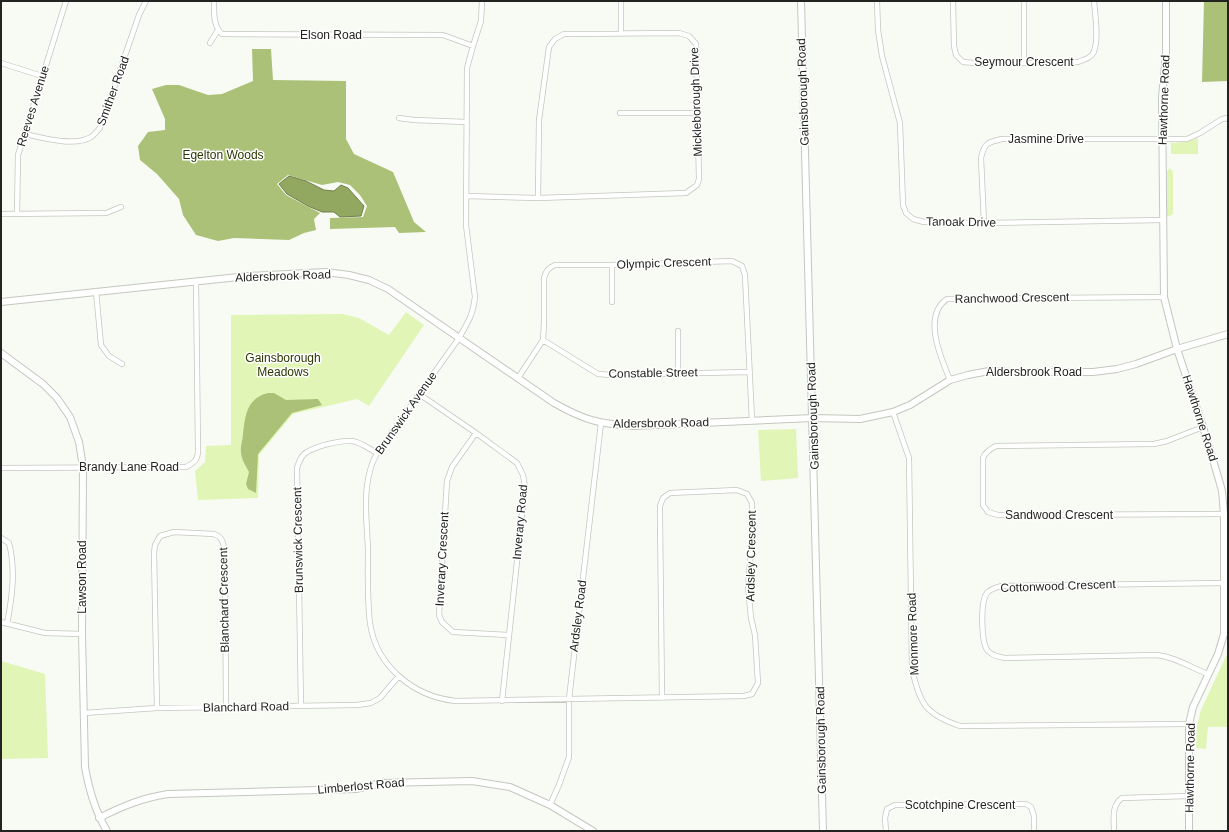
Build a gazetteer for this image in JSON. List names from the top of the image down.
{
  "streets": {
    "street": [
      "Elson Road",
      "Seymour Crescent",
      "Smither Road",
      "Gainsborough Road",
      "Hawthorne Road",
      "Mickleborough Drive",
      "Reeves Avenue",
      "Jasmine Drive",
      "Tanoak Drive",
      "Olympic Crescent",
      "Aldersbrook Road",
      "Ranchwood Crescent",
      "Constable Street",
      "Brunswick Avenue",
      "Brandy Lane Road",
      "Sandwood Crescent",
      "Inverary Road",
      "Brunswick Crescent",
      "Ardsley Crescent",
      "Inverary Crescent",
      "Lawson Road",
      "Cottonwood Crescent",
      "Blanchard Crescent",
      "Ardsley Road",
      "Monmore Road",
      "Blanchard Road",
      "Limberlost Road",
      "Scotchpine Crescent"
    ]
  },
  "crossings": [
    ["Elson Road", "Brunswick Avenue"],
    ["Smither Road", "Reeves Avenue"],
    ["Gainsborough Road", "Aldersbrook Road"],
    ["Hawthorne Road", "Jasmine Drive"],
    ["Hawthorne Road", "Tanoak Drive"],
    ["Hawthorne Road", "Aldersbrook Road"],
    ["Hawthorne Road", "Ranchwood Crescent"],
    ["Hawthorne Road", "Sandwood Crescent"],
    ["Hawthorne Road", "Cottonwood Crescent"],
    ["Hawthorne Road", "Monmore Road"],
    ["Mickleborough Drive", "Brunswick Avenue"],
    ["Jasmine Drive", "Tanoak Drive"],
    ["Olympic Crescent", "Aldersbrook Road"],
    ["Olympic Crescent", "Constable Street"],
    ["Aldersbrook Road", "Ranchwood Crescent"],
    ["Aldersbrook Road", "Brunswick Avenue"],
    ["Aldersbrook Road", "Brandy Lane Road"],
    ["Aldersbrook Road", "Ardsley Road"],
    ["Aldersbrook Road", "Monmore Road"],
    ["Brunswick Avenue", "Inverary Road"],
    ["Brunswick Avenue", "Brunswick Crescent"],
    ["Brunswick Avenue", "Ardsley Crescent"],
    ["Brunswick Avenue", "Ardsley Road"],
    ["Brunswick Avenue", "Blanchard Road"],
    ["Brandy Lane Road", "Lawson Road"],
    ["Inverary Road", "Inverary Crescent"],
    ["Brunswick Crescent", "Blanchard Road"],
    ["Ardsley Crescent", "Ardsley Road"],
    ["Lawson Road", "Blanchard Road"],
    ["Lawson Road", "Limberlost Road"],
    ["Blanchard Crescent", "Blanchard Road"],
    ["Ardsley Road", "Limberlost Road"]
  ],
  "parks": ["Egelton Woods", "Gainsborough Meadows"]
}
